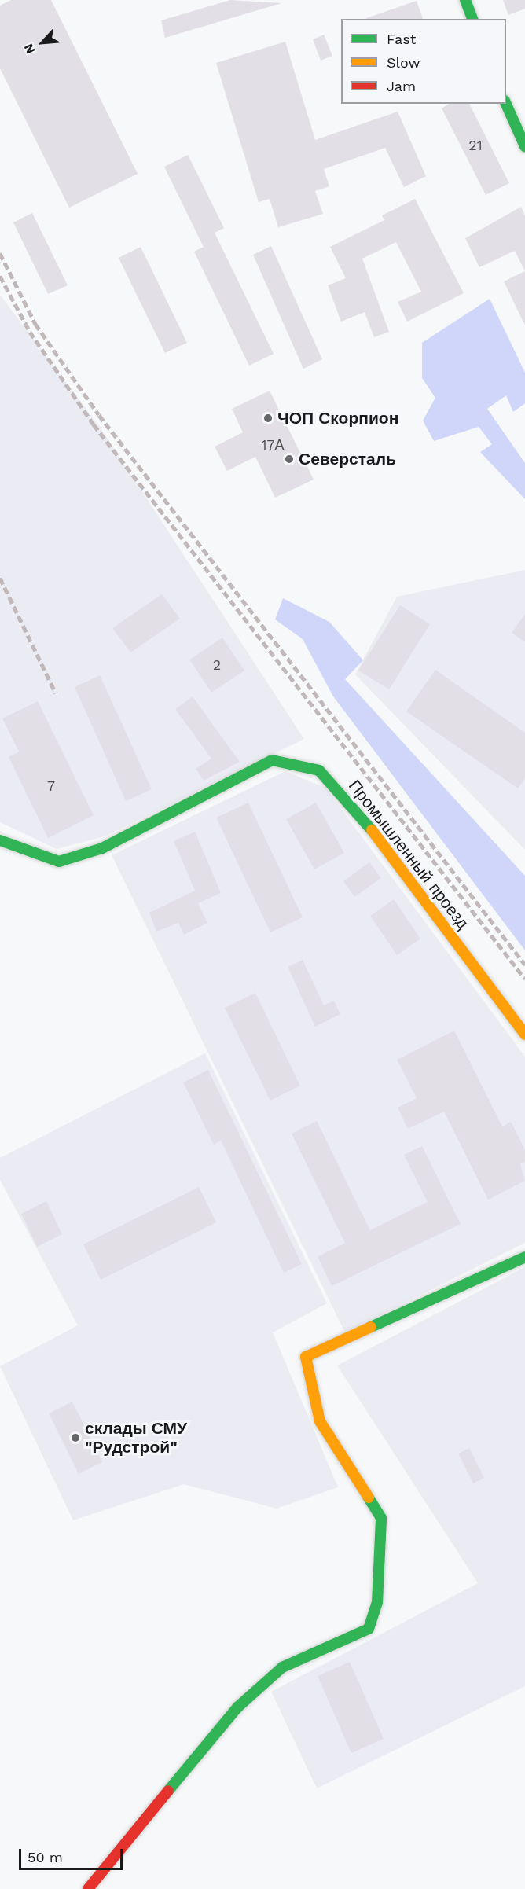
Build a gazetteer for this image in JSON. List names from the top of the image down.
{
  "streets": {
    "street": ["Промышленный проезд"]
  },
  "places": ["ЧОП Скорпион", "Северсталь", "склады СМУ \"Рудстрой\""],
  "house_numbers": [
    "21",
    "17А",
    "2",
    "7"
  ],
  "legend": ["Fast", "Slow", "Jam"],
  "scale_bar": "50 m",
  "north": "bottom left"
}
